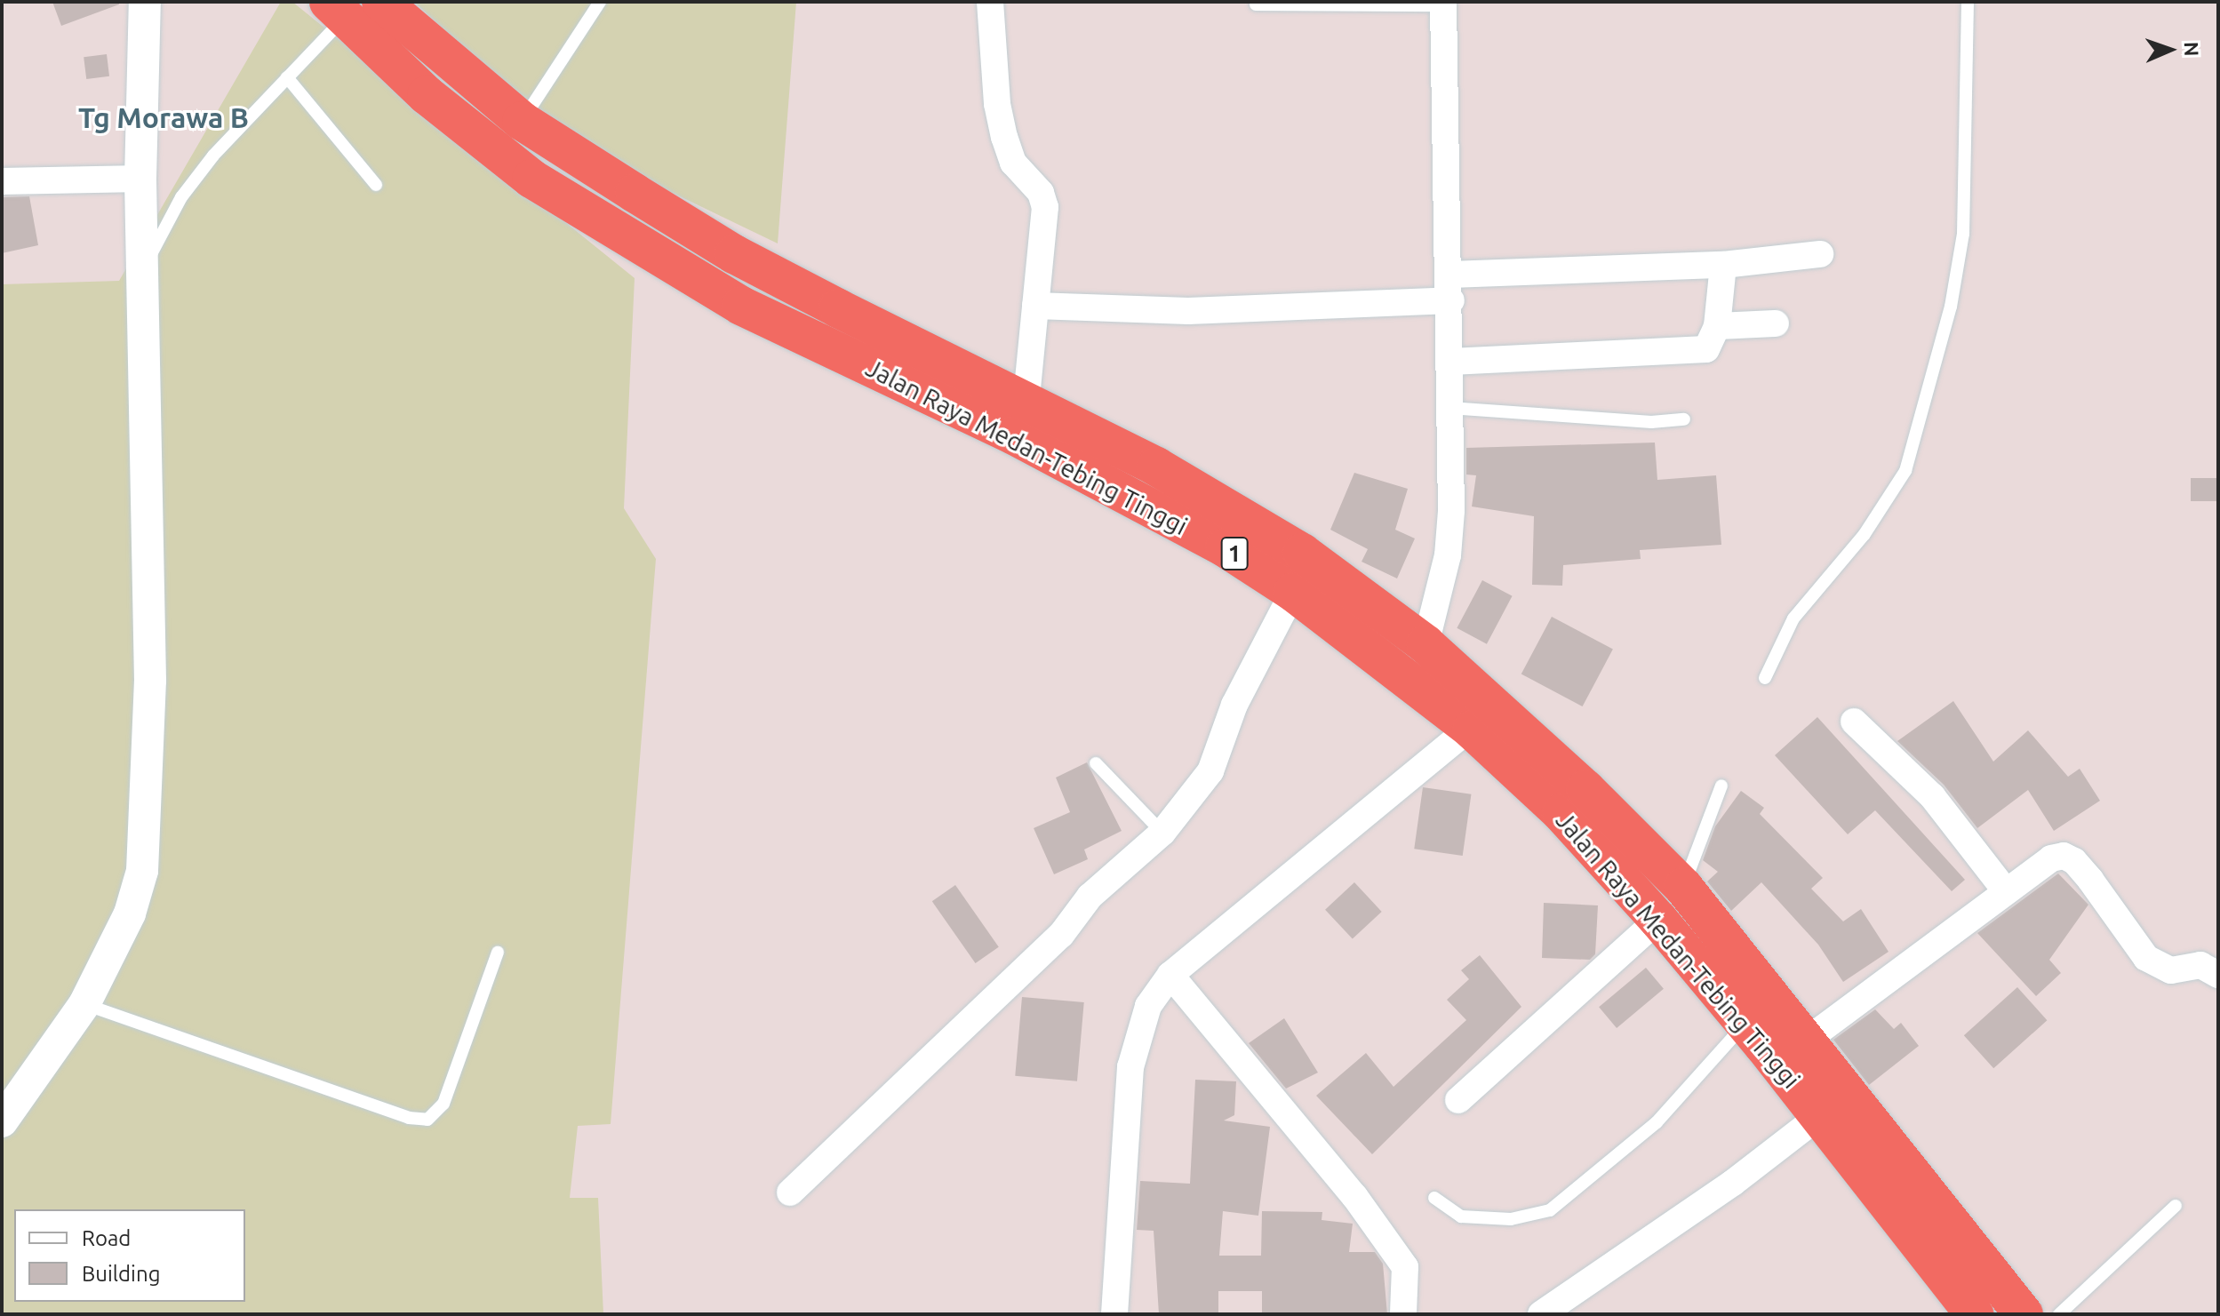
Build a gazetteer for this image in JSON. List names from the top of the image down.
{
  "streets": {
    "highway": ["Jalan Raya Medan-Tebing Tinggi", "1"]
  },
  "districts": ["Tg Morawa B"],
  "legend": ["Road", "Building"],
  "north": "right"
}
